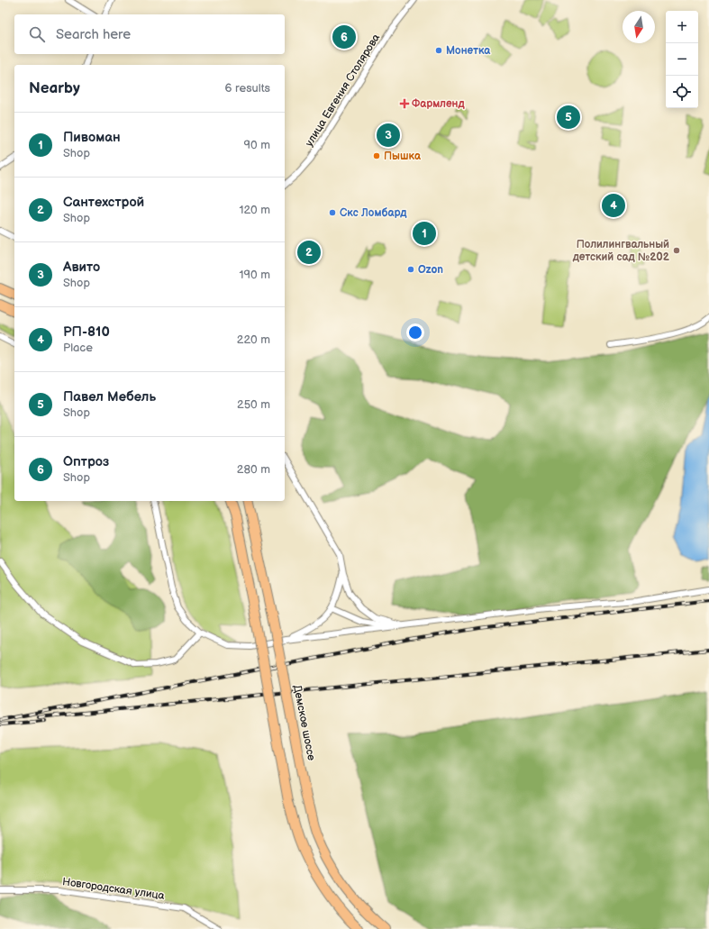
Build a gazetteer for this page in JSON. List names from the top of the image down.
{
  "streets": {
    "main road": ["Демское шоссе"],
    "street": ["улица Евгения Столярова", "Новгородская улица"]
  },
  "places": {
    "other": [
      "Монетка",
      "Пышка",
      "Скс Ломбард",
      "Полилингвальный детский сад №202",
      "Ozon"
    ],
    "health": ["Фармленд"]
  },
  "north": "bottom",
  "page": {
    "map_buttons": ["+", "−"],
    "search": "Search here",
    "pins": [
      "6",
      "5",
      "3",
      "4",
      "1",
      "2"
    ],
    "heading": ["Nearby", "6 results"],
    "list": [
      {
        "mark": "1",
        "name": "Пивоман",
        "note": "Shop",
        "value": "90 m"
      },
      {
        "mark": "2",
        "name": "Сантехстрой",
        "note": "Shop",
        "value": "120 m"
      },
      {
        "mark": "3",
        "name": "Авито",
        "note": "Shop",
        "value": "190 m"
      },
      {
        "mark": "4",
        "name": "РП-810",
        "note": "Place",
        "value": "220 m"
      },
      {
        "mark": "5",
        "name": "Павел Мебель",
        "note": "Shop",
        "value": "250 m"
      },
      {
        "mark": "6",
        "name": "Оптроз",
        "note": "Shop",
        "value": "280 m"
      }
    ]
  }
}
